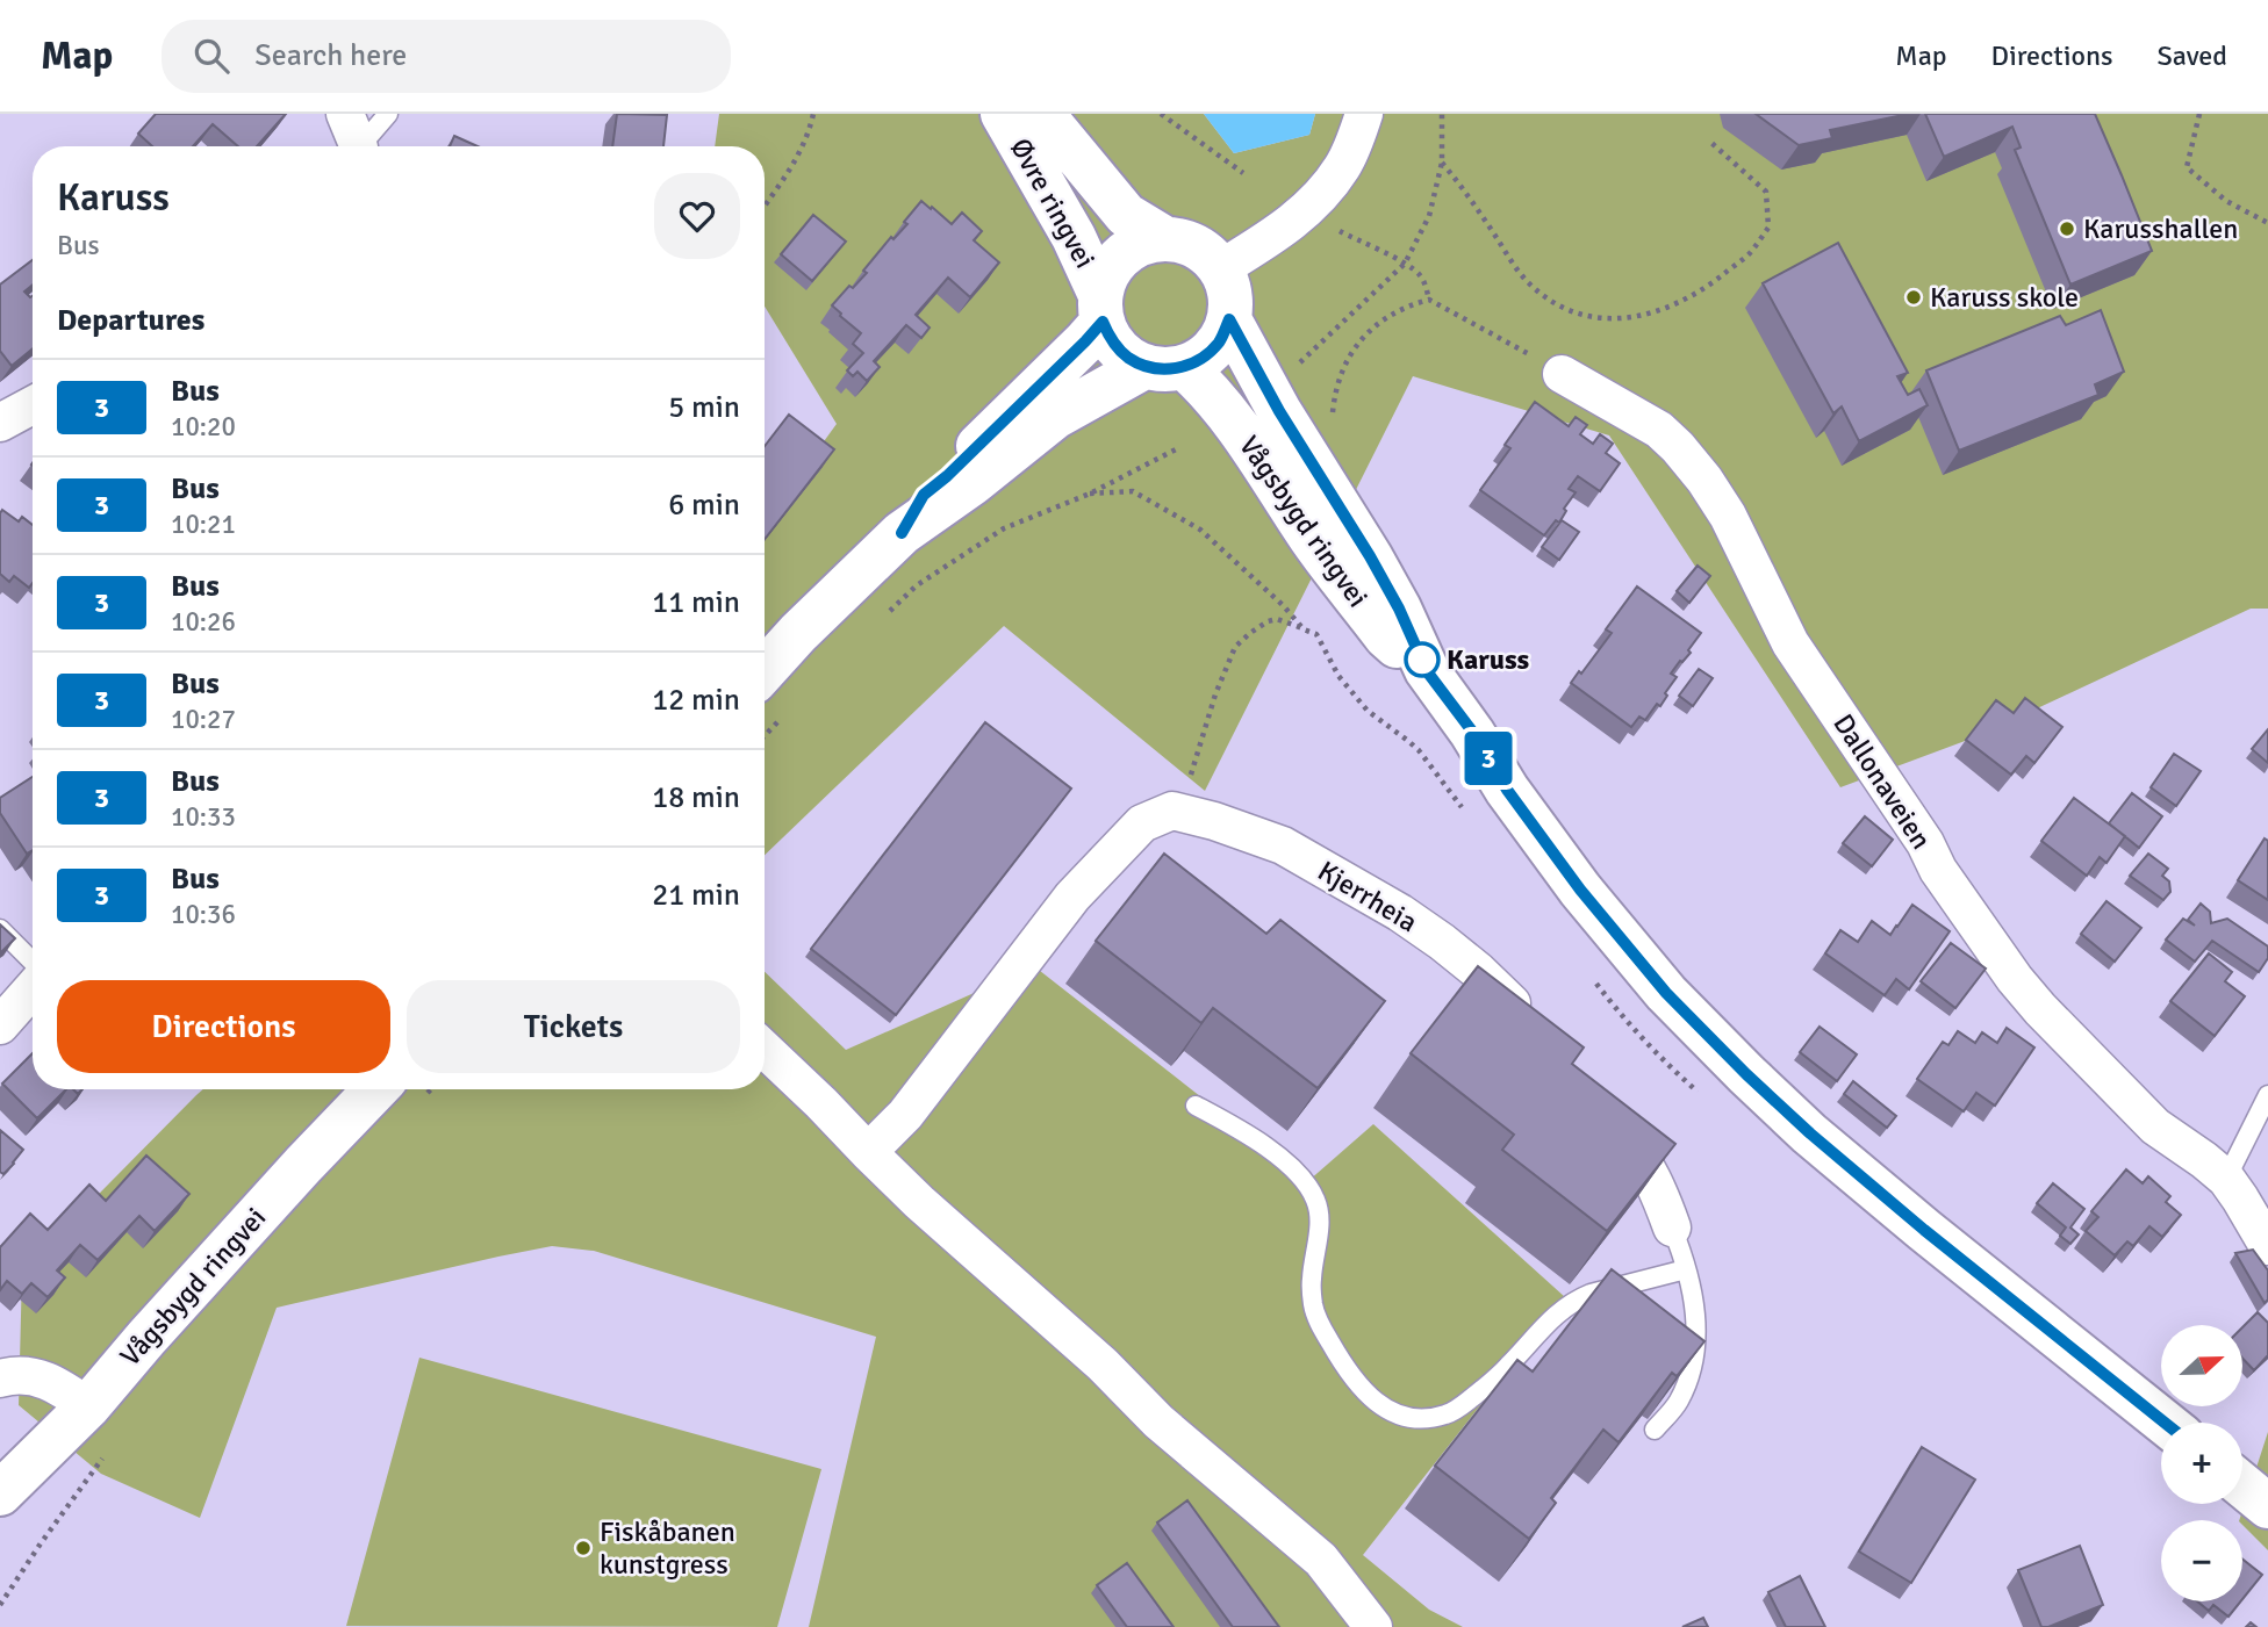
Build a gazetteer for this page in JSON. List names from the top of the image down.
{
  "streets": {
    "street": [
      "Øvre ringvei",
      "Vågsbygd ringvei",
      "Dallonaveien",
      "Kjerrheia"
    ]
  },
  "crossings": [
    ["Øvre ringvei", "Vågsbygd ringvei"]
  ],
  "places": [
    "Karusshallen",
    "Karuss skole",
    "Karuss",
    "Fiskåbanen kunstgress"
  ],
  "lines": ["bus line 3"],
  "north": "right",
  "page": {
    "header": "Map",
    "search": "Search here",
    "nav": ["Map", "Directions", "Saved"],
    "on_map": "3",
    "heading": [
      ["Karuss", "Bus"],
      "Departures"
    ],
    "list": [
      {
        "mark": "3",
        "name": "Bus",
        "note": "10:20",
        "value": "5 min"
      },
      {
        "mark": "3",
        "name": "Bus",
        "note": "10:21",
        "value": "6 min"
      },
      {
        "mark": "3",
        "name": "Bus",
        "note": "10:26",
        "value": "11 min"
      },
      {
        "mark": "3",
        "name": "Bus",
        "note": "10:27",
        "value": "12 min"
      },
      {
        "mark": "3",
        "name": "Bus",
        "note": "10:33",
        "value": "18 min"
      },
      {
        "mark": "3",
        "name": "Bus",
        "note": "10:36",
        "value": "21 min"
      }
    ],
    "buttons": ["Directions", "Tickets"],
    "map_buttons": ["+", "−"]
  }
}
